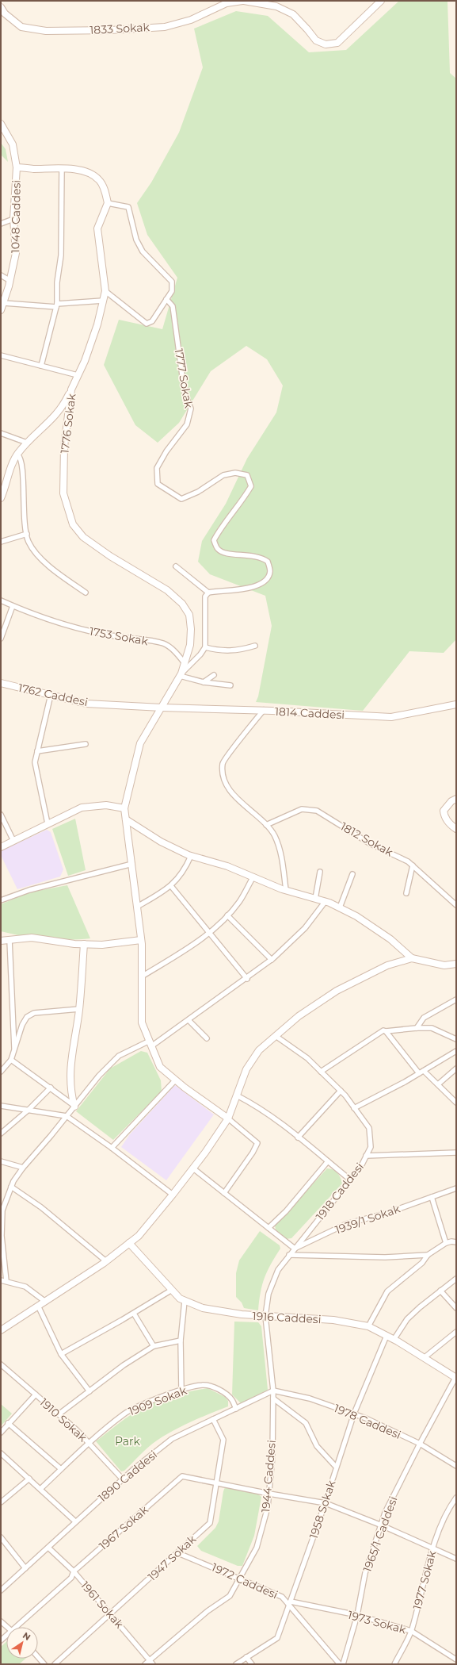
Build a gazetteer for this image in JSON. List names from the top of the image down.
{
  "streets": {
    "street": [
      "1833 Sokak",
      "1048 Caddesi",
      "1777 Sokak",
      "1776 Sokak",
      "1753 Sokak",
      "1762 Caddesi",
      "1814 Caddesi",
      "1812 Sokak",
      "1918 Caddesi",
      "1939/1 Sokak",
      "1916 Caddesi",
      "1909 Sokak",
      "1910 Sokak",
      "1978 Caddesi",
      "1890 Caddesi",
      "1944 Caddesi",
      "1958 Sokak",
      "1967 Sokak",
      "1965/1 Caddesi",
      "1947 Sokak",
      "1977 Sokak",
      "1972 Caddesi",
      "1961 Sokak",
      "1973 Sokak"
    ]
  },
  "crossings": [
    ["1776 Sokak", "1753 Sokak"],
    ["1762 Caddesi", "1814 Caddesi"],
    ["1918 Caddesi", "1939/1 Sokak"],
    ["1918 Caddesi", "1916 Caddesi"],
    ["1918 Caddesi", "1944 Caddesi"],
    ["1916 Caddesi", "1944 Caddesi"],
    ["1916 Caddesi", "1958 Sokak"],
    ["1916 Caddesi", "1965/1 Caddesi"],
    ["1909 Sokak", "1910 Sokak"],
    ["1909 Sokak", "1890 Caddesi"],
    ["1910 Sokak", "1890 Caddesi"],
    ["1978 Caddesi", "1890 Caddesi"],
    ["1978 Caddesi", "1944 Caddesi"],
    ["1978 Caddesi", "1958 Sokak"],
    ["1978 Caddesi", "1965/1 Caddesi"],
    ["1890 Caddesi", "1944 Caddesi"],
    ["1890 Caddesi", "1947 Sokak"],
    ["1890 Caddesi", "1961 Sokak"],
    ["1944 Caddesi", "1967 Sokak"],
    ["1944 Caddesi", "1972 Caddesi"],
    ["1944 Caddesi", "1961 Sokak"],
    ["1958 Sokak", "1967 Sokak"],
    ["1958 Sokak", "1972 Caddesi"],
    ["1958 Sokak", "1973 Sokak"],
    ["1967 Sokak", "1965/1 Caddesi"],
    ["1967 Sokak", "1947 Sokak"],
    ["1967 Sokak", "1977 Sokak"],
    ["1967 Sokak", "1961 Sokak"],
    ["1965/1 Caddesi", "1973 Sokak"],
    ["1947 Sokak", "1972 Caddesi"],
    ["1947 Sokak", "1961 Sokak"],
    ["1977 Sokak", "1973 Sokak"],
    ["1972 Caddesi", "1973 Sokak"]
  ],
  "parks": ["Park"],
  "north": "top right"
}
